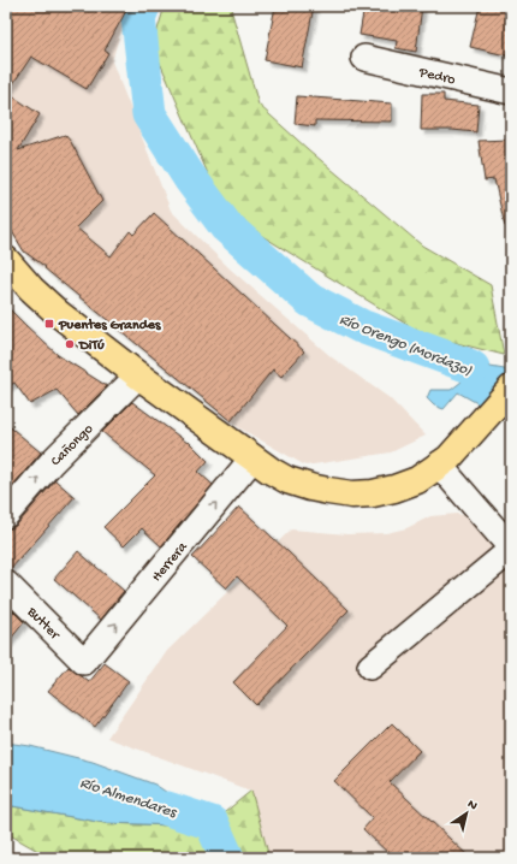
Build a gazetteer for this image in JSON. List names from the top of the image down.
{
  "streets": {
    "street": [
      "Pedro",
      "Cañongo",
      "Herrera",
      "Butter"
    ]
  },
  "crossings": [
    ["Herrera", "Butter"]
  ],
  "one_way": ["Cañongo", "Herrera"],
  "water": ["Río Orengo (Mordazo)", "Río Almendares"],
  "places": {
    "transit": ["Puentes Grandes"],
    "other": ["DiTú"]
  },
  "north": "top right"
}
